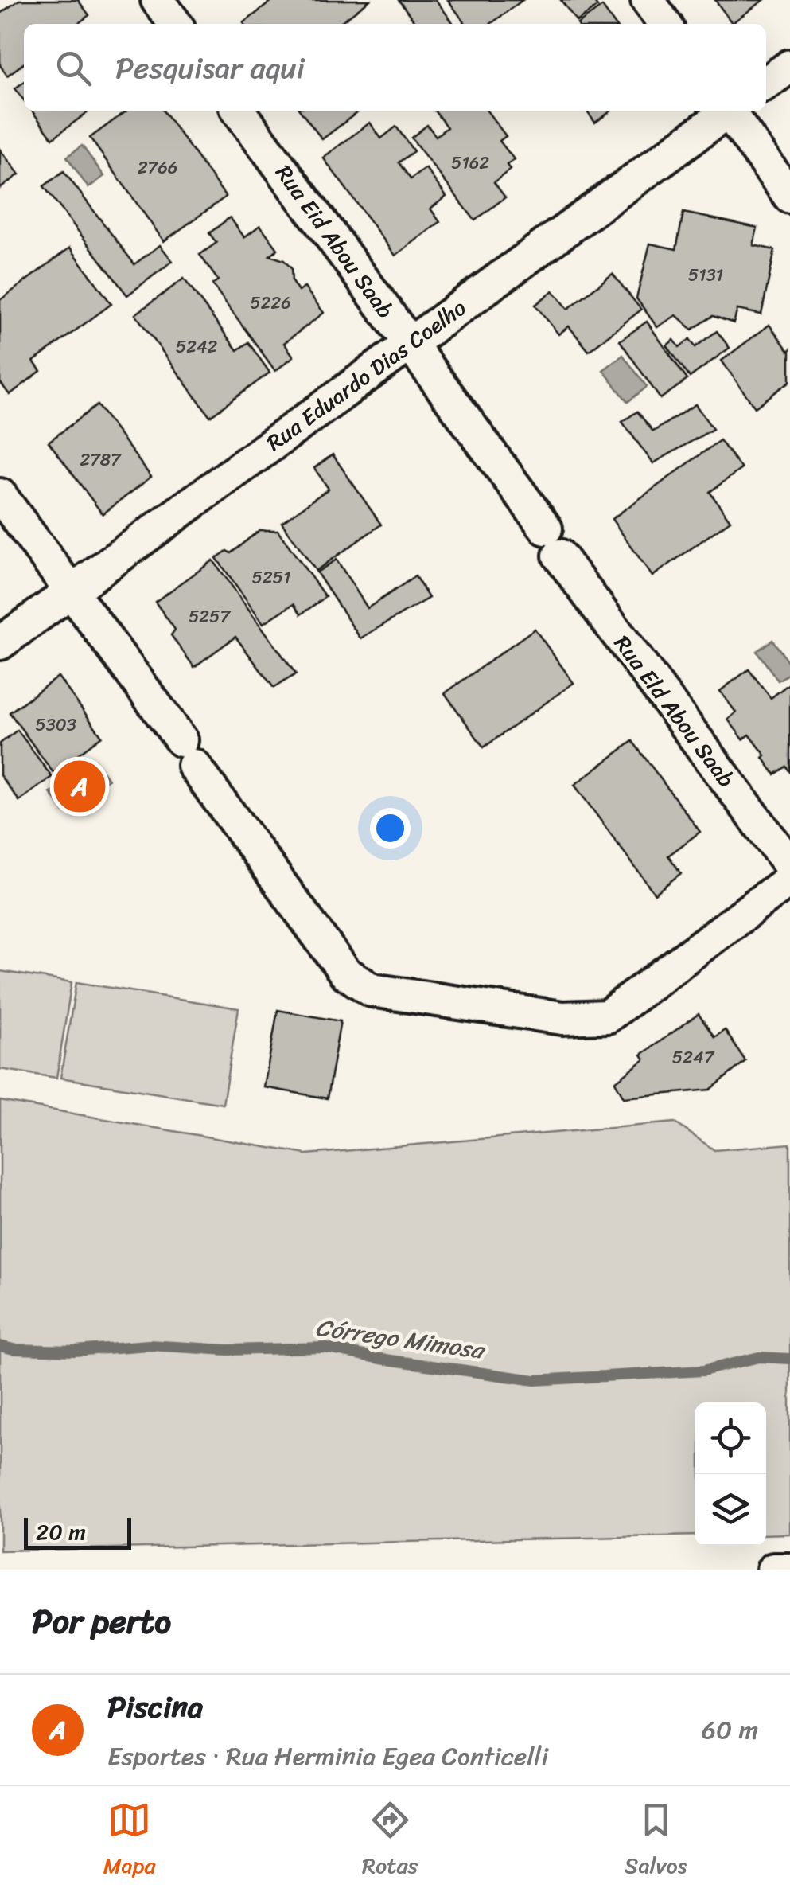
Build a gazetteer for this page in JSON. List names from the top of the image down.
{
  "streets": {
    "street": ["Rua Eid Abou Saab", "Rua Eduardo Dias Coelho", "Rua Eld Abou Saab"]
  },
  "crossings": [
    ["Rua Eid Abou Saab", "Rua Eduardo Dias Coelho"],
    ["Rua Eid Abou Saab", "Rua Eld Abou Saab"]
  ],
  "water": ["Córrego Mimosa"],
  "house_numbers": [
    "5162",
    "2766",
    "5131",
    "5226",
    "5242",
    "2787",
    "5251",
    "5257",
    "5303",
    "5247"
  ],
  "scale_bar": "20 m",
  "page": {
    "search": "Pesquisar aqui",
    "pins": "A",
    "scale": "20 m",
    "heading": "Por perto",
    "list": [
      {
        "mark": "A",
        "name": "Piscina",
        "note": "Esportes · Rua Herminia Egea Conticelli",
        "value": "60 m"
      }
    ],
    "nav": ["Mapa", "Rotas", "Salvos"]
  }
}
